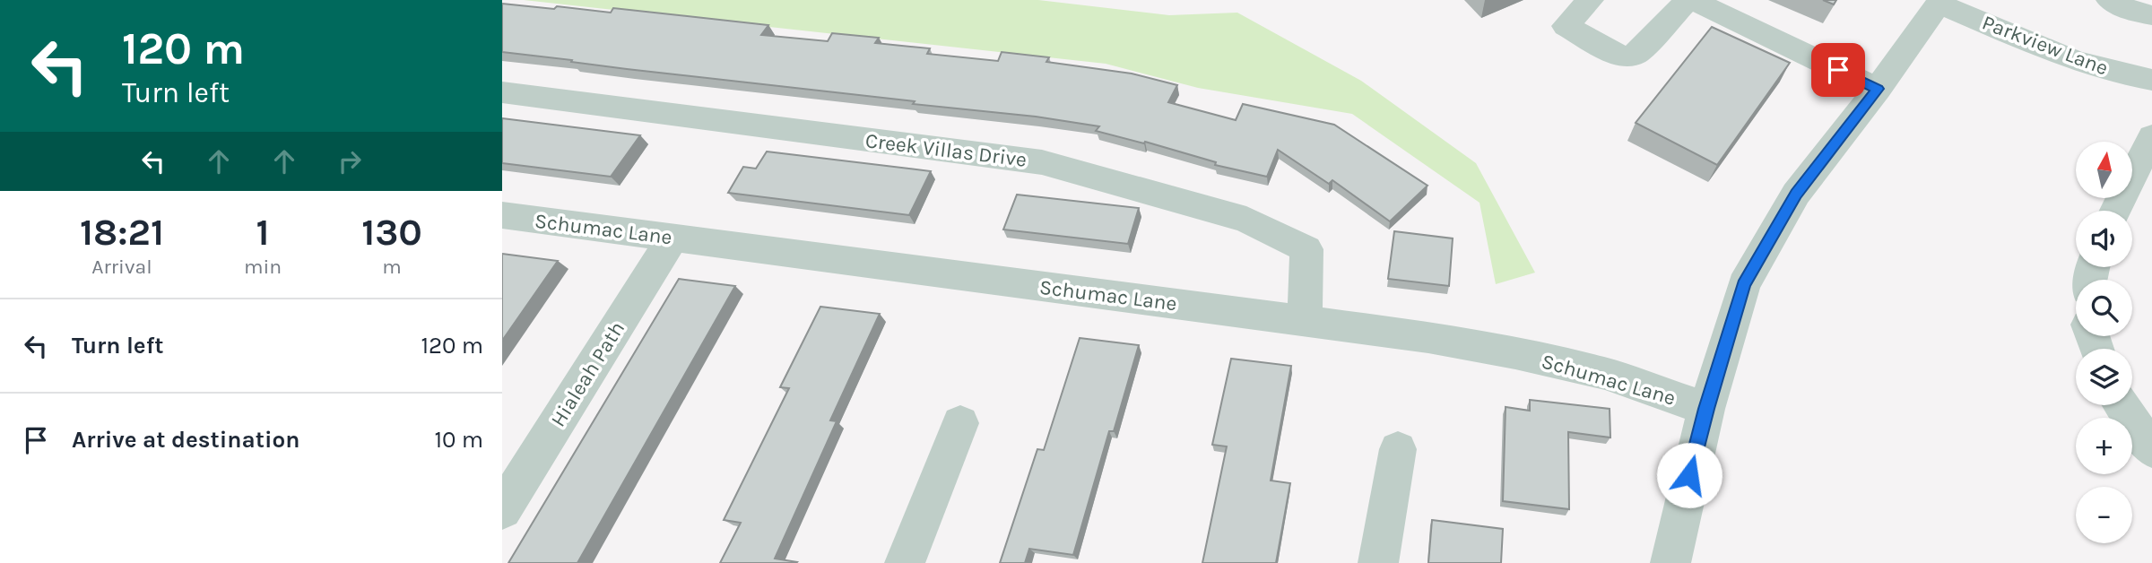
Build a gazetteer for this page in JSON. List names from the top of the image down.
{
  "streets": {
    "street": [
      "Parkview Lane",
      "Creek Villas Drive",
      "Schumac Lane",
      "Hialeah Path"
    ]
  },
  "crossings": [
    ["Creek Villas Drive", "Schumac Lane"],
    ["Schumac Lane", "Hialeah Path"]
  ],
  "north": "top",
  "page": {
    "turn": ["120 m", "Turn left"],
    "map_buttons": ["+", "−"],
    "eta": [
      "18:21",
      "Arrival",
      "1",
      "min",
      "130",
      "m"
    ],
    "list": [
      {
        "name": "Turn left",
        "value": "120 m"
      },
      {
        "name": "Arrive at destination",
        "value": "10 m"
      }
    ]
  }
}
